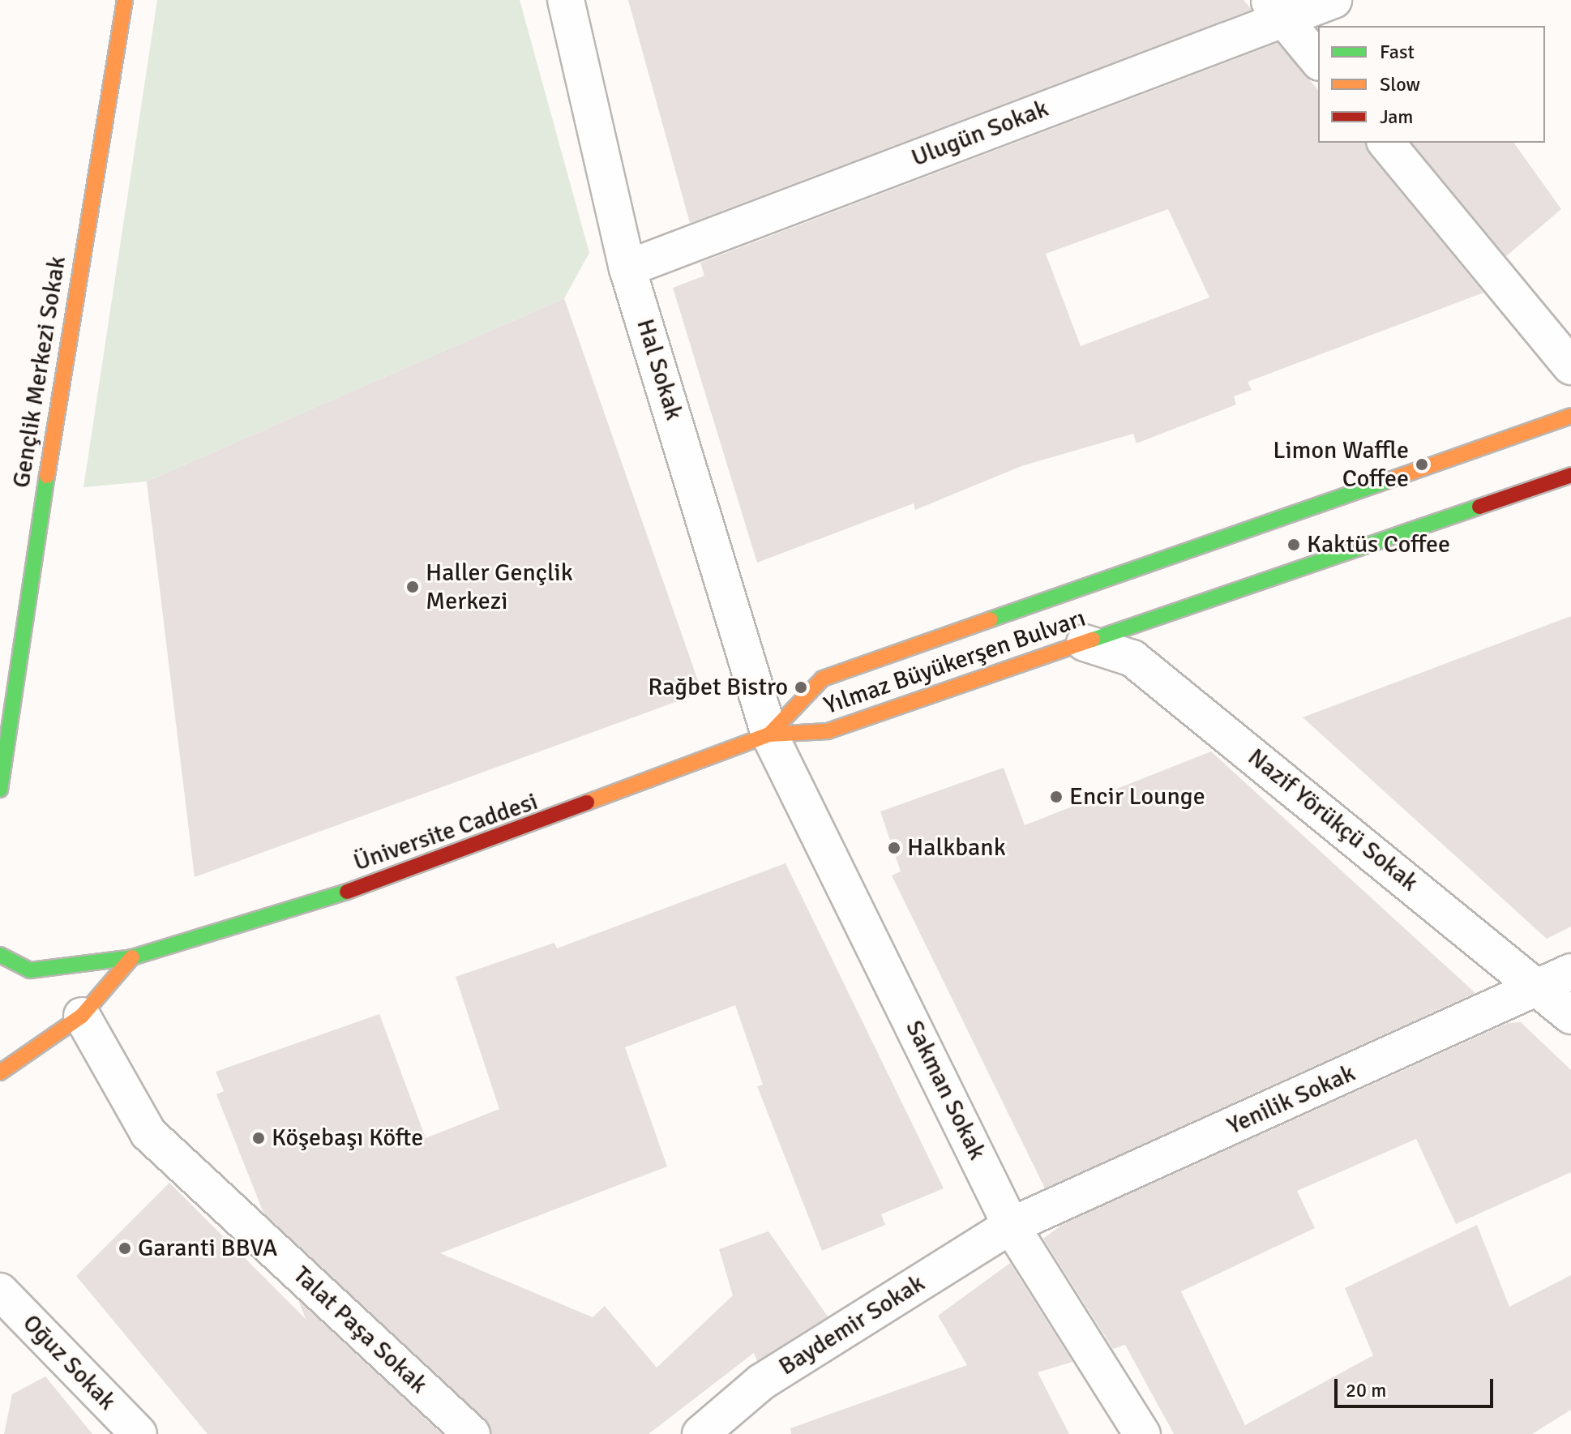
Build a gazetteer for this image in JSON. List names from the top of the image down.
{
  "streets": {
    "main road": ["Gençlik Merkezi Sokak", "Yılmaz Büyükerşen Bulvarı", "Üniversite Caddesi"],
    "street": [
      "Ulugün Sokak",
      "Hal Sokak",
      "Nazif Yörükçü Sokak",
      "Sakman Sokak",
      "Yenilik Sokak",
      "Baydemir Sokak",
      "Talat Paşa Sokak",
      "Oğuz Sokak"
    ]
  },
  "crossings": [
    ["Ulugün Sokak", "Hal Sokak"],
    ["Hal Sokak", "Yılmaz Büyükerşen Bulvarı"],
    ["Hal Sokak", "Üniversite Caddesi"],
    ["Hal Sokak", "Sakman Sokak"],
    ["Yılmaz Büyükerşen Bulvarı", "Nazif Yörükçü Sokak"],
    ["Yılmaz Büyükerşen Bulvarı", "Üniversite Caddesi"],
    ["Yılmaz Büyükerşen Bulvarı", "Sakman Sokak"],
    ["Nazif Yörükçü Sokak", "Yenilik Sokak"],
    ["Üniversite Caddesi", "Sakman Sokak"],
    ["Sakman Sokak", "Yenilik Sokak"],
    ["Sakman Sokak", "Baydemir Sokak"],
    ["Yenilik Sokak", "Baydemir Sokak"]
  ],
  "places": [
    "Limon Waffle Coffee",
    "Kaktüs Coffee",
    "Haller Gençlik Merkezi",
    "Rağbet Bistro",
    "Encir Lounge",
    "Halkbank",
    "Köşebaşı Köfte",
    "Garanti BBVA"
  ],
  "legend": ["Fast", "Slow", "Jam"],
  "scale_bar": "20 m"
}
